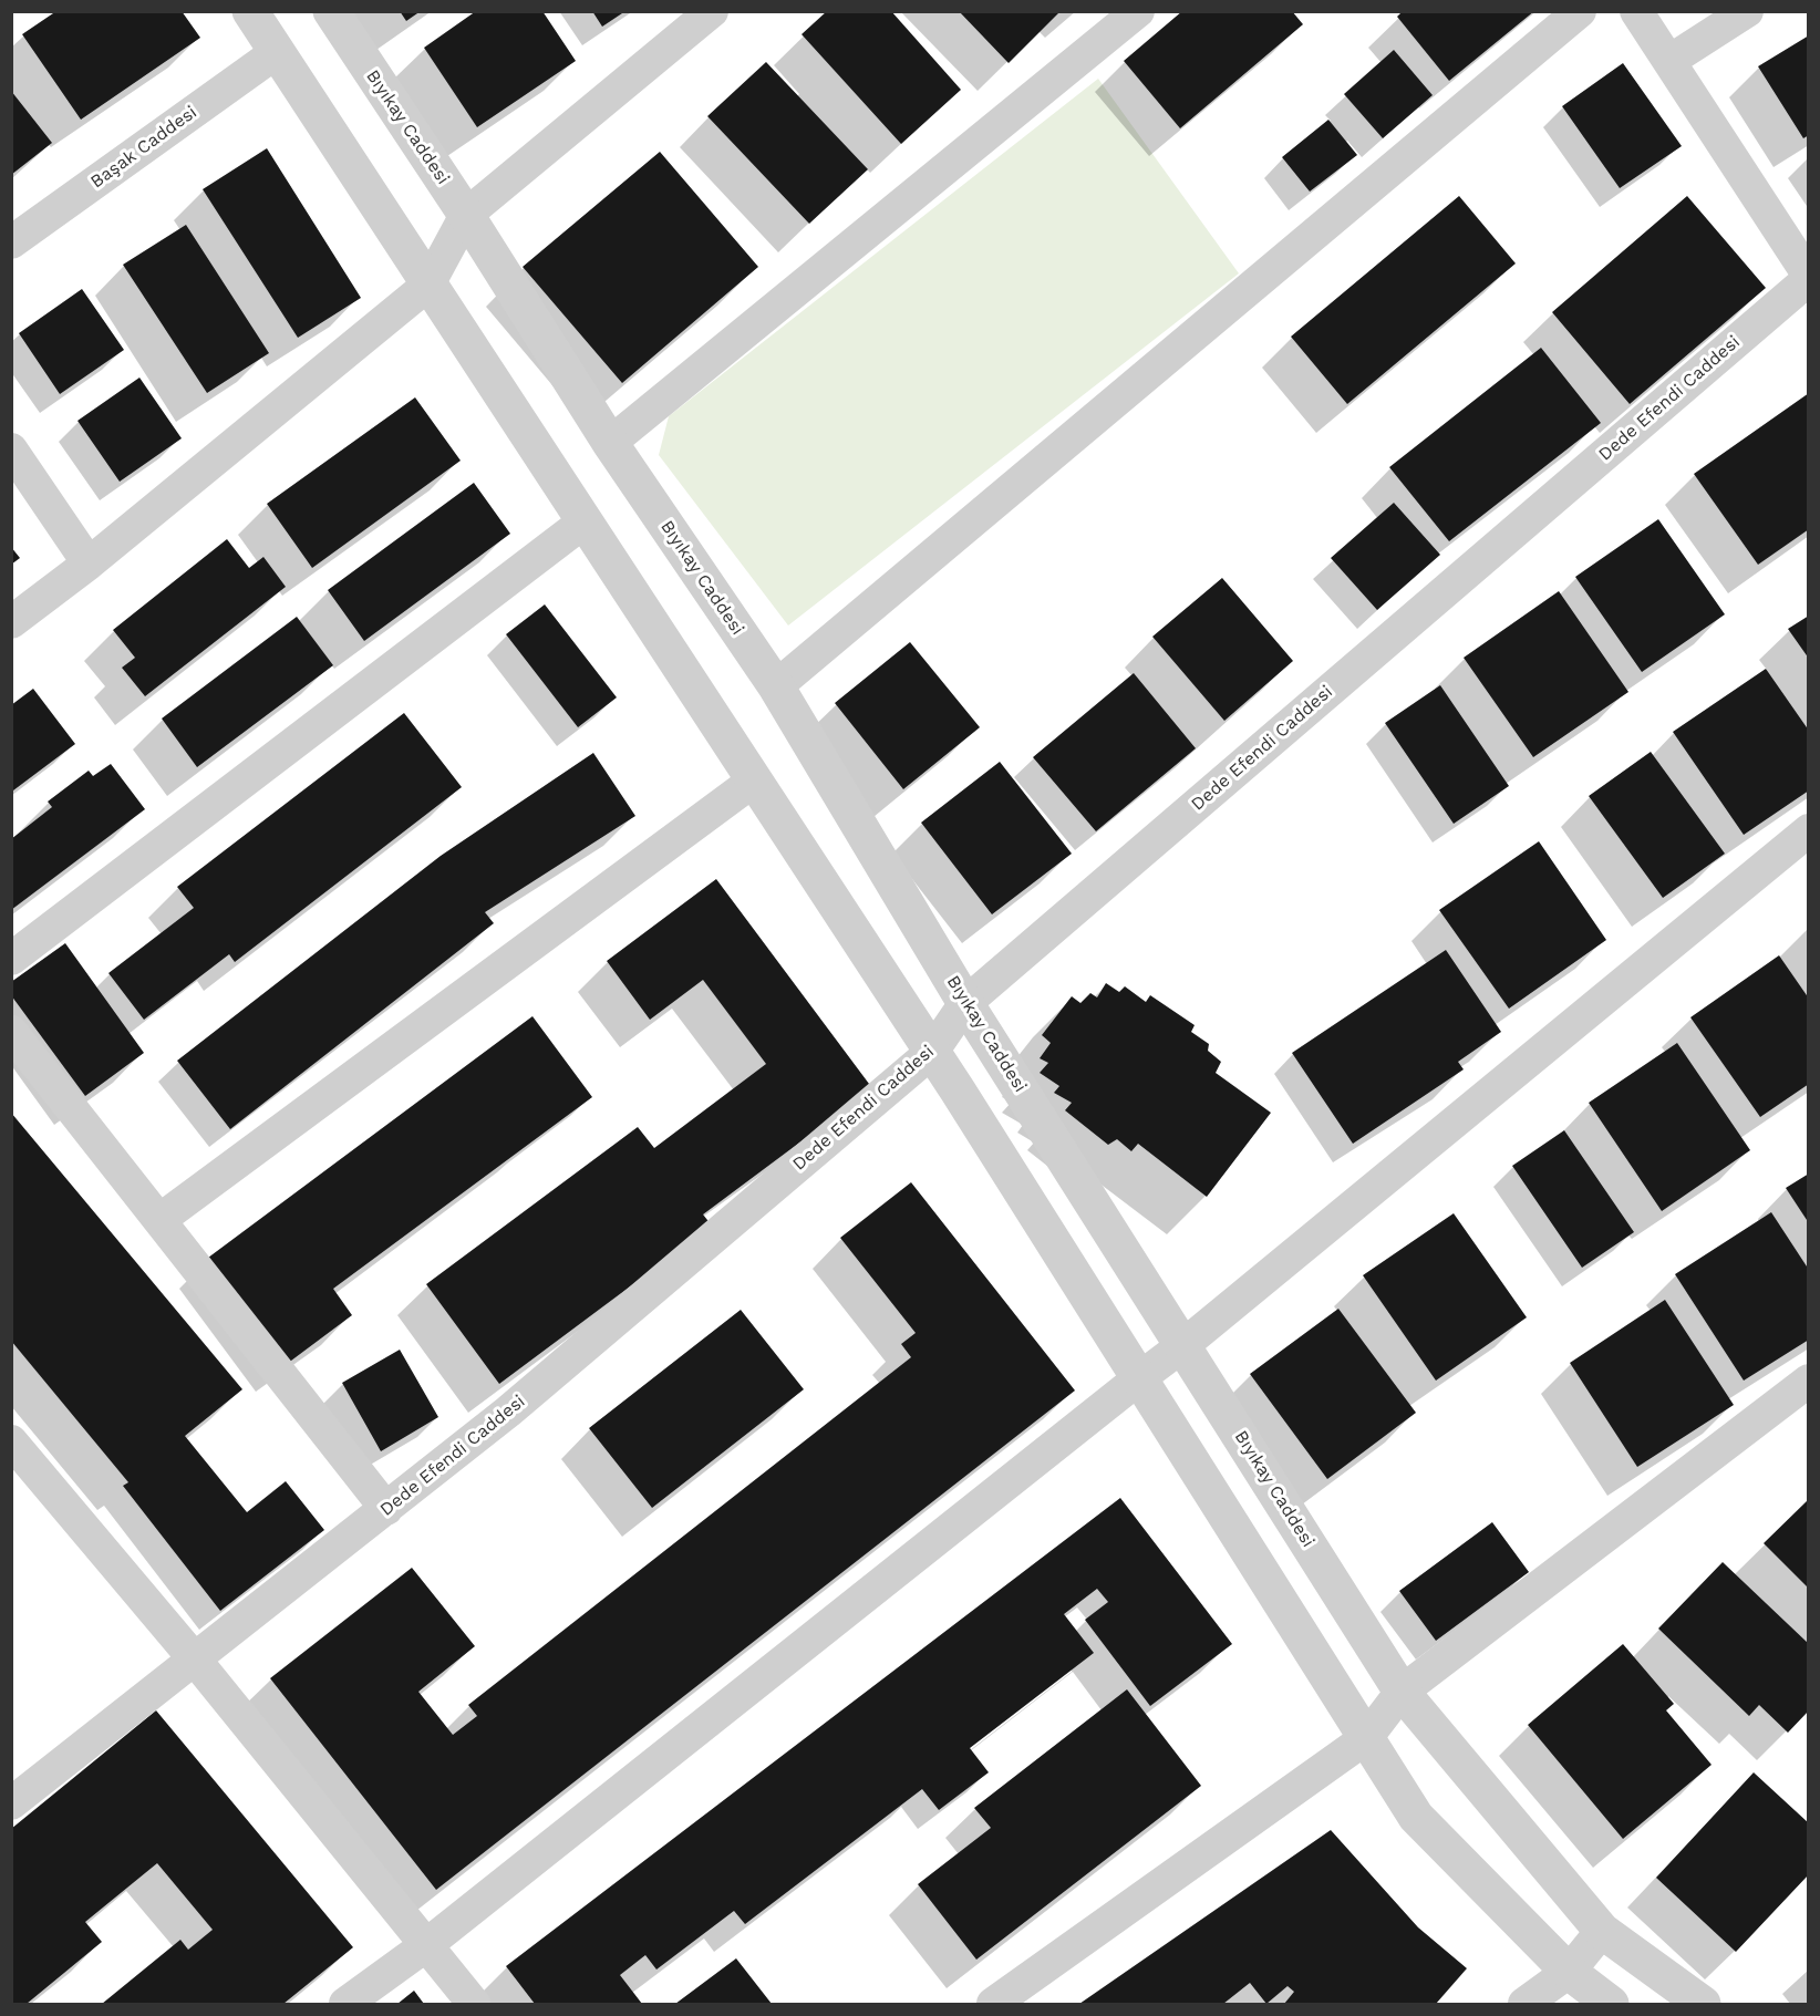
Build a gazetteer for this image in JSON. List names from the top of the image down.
{
  "streets": {
    "street": ["Bıyıkay Caddesi", "Başak Caddesi", "Dede Efendi Caddesi"]
  },
  "crossings": [
    ["Bıyıkay Caddesi", "Dede Efendi Caddesi"]
  ]
}
